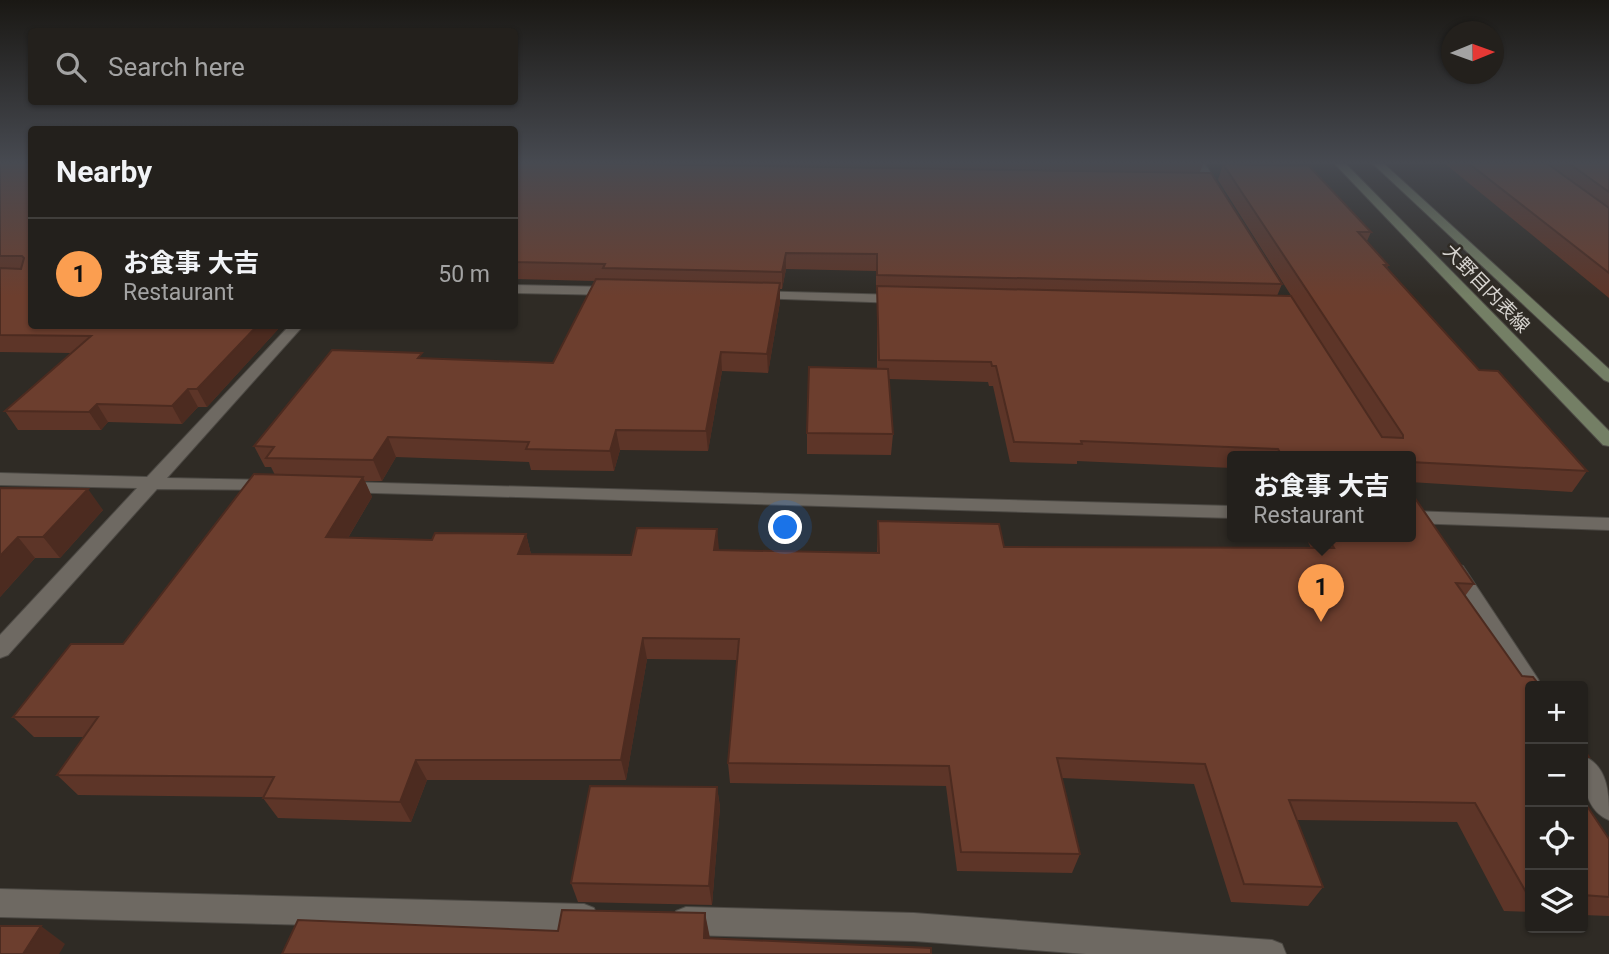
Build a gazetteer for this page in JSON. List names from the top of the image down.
{
  "streets": {
    "main road": ["大野目内表線"]
  },
  "north": "right",
  "page": {
    "search": "Search here",
    "heading": "Nearby",
    "list": [
      {
        "mark": "1",
        "name": "お食事 大吉",
        "note": "Restaurant",
        "value": "50 m"
      }
    ],
    "popup": ["お食事 大吉", "Restaurant"],
    "pins": "1",
    "map_buttons": ["+", "−"]
  }
}
